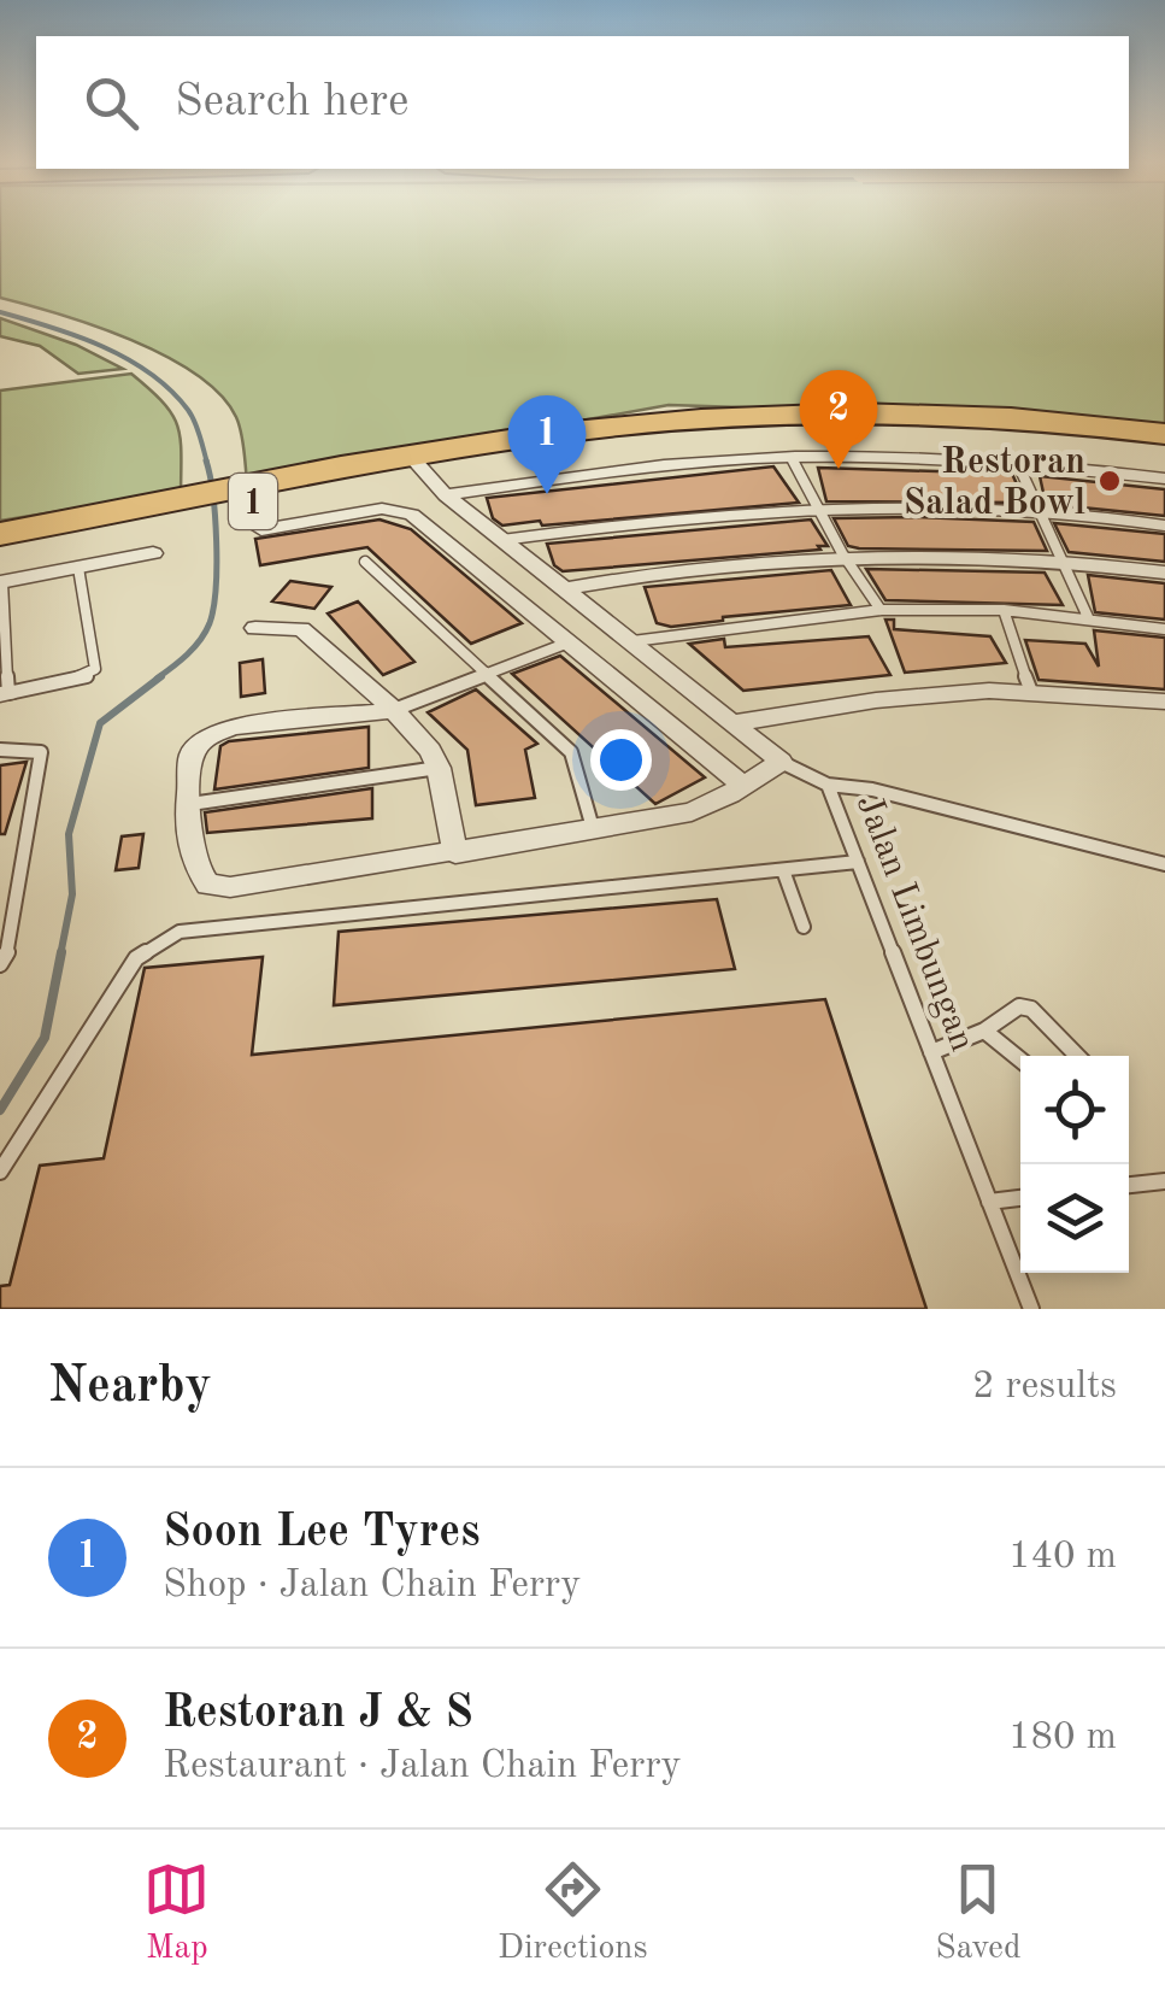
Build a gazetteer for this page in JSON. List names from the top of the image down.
{
  "streets": {
    "highway": ["1"],
    "street": ["Jalan Limbungan"]
  },
  "crossings": [
    ["1", "Jalan Limbungan"]
  ],
  "places": ["Restoran Salad Bowl"],
  "page": {
    "search": "Search here",
    "pins": ["2", "1"],
    "heading": ["Nearby", "2 results"],
    "list": [
      {
        "mark": "1",
        "name": "Soon Lee Tyres",
        "note": "Shop · Jalan Chain Ferry",
        "value": "140 m"
      },
      {
        "mark": "2",
        "name": "Restoran J & S",
        "note": "Restaurant · Jalan Chain Ferry",
        "value": "180 m"
      }
    ],
    "nav": ["Map", "Directions", "Saved"]
  }
}
